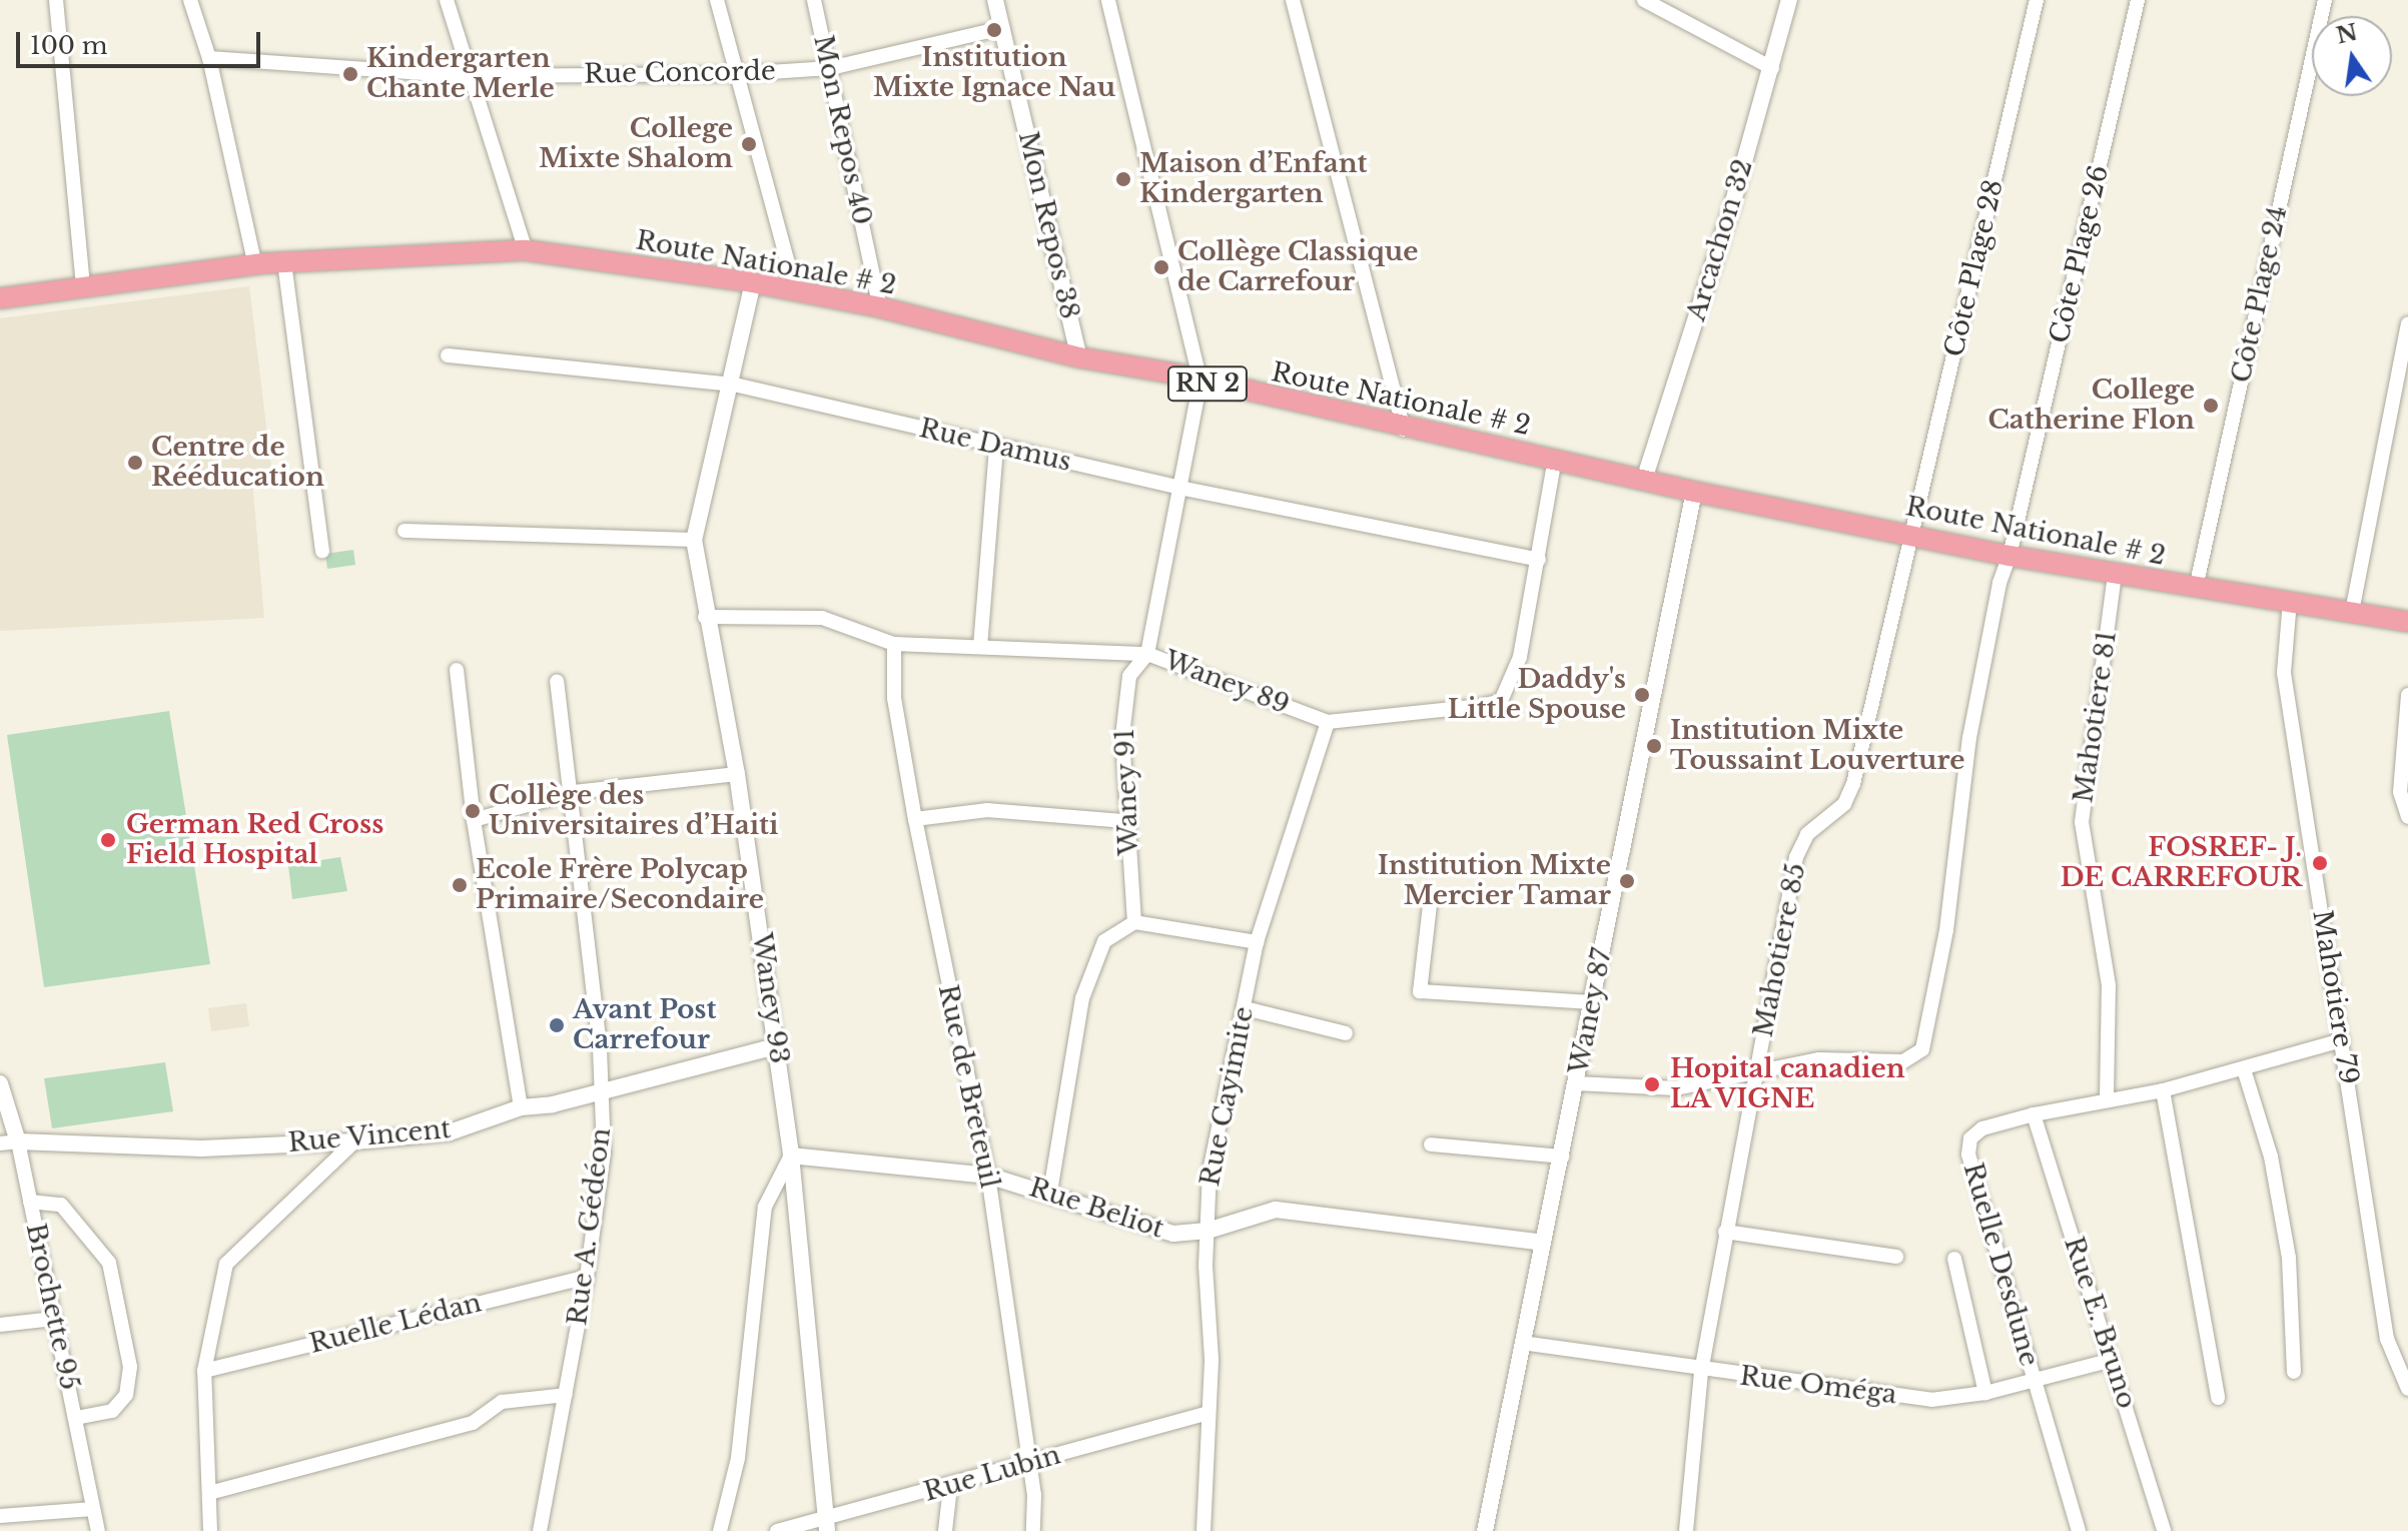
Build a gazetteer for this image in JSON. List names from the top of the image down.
{
  "streets": {
    "main road": ["Route Nationale # 2", "RN 2"],
    "street": [
      "Rue Concorde",
      "Mon Repos 40",
      "Mon Repos 38",
      "Arcachon 32",
      "Côte Plage 26",
      "Côte Plage 28",
      "Côte Plage 24",
      "Rue Damus",
      "Waney 89",
      "Mahotiere 81",
      "Waney 91",
      "Mahotiere 85",
      "Mahotiere 79",
      "Waney 93",
      "Waney 87",
      "Rue de Breteuil",
      "Rue Cayimite",
      "Rue Vincent",
      "Rue Beliot",
      "Rue A. Gédéon",
      "Ruelle Desdune",
      "Brochette 95",
      "Rue E. Bruno",
      "Ruelle Lédan",
      "Rue Oméga",
      "Rue Lubin"
    ]
  },
  "crossings": [
    ["Rue Concorde", "Mon Repos 40"],
    ["Rue Concorde", "Mon Repos 38"],
    ["Mon Repos 40", "Route Nationale # 2"],
    ["Mon Repos 38", "Route Nationale # 2"],
    ["Arcachon 32", "Route Nationale # 2"],
    ["Côte Plage 26", "Route Nationale # 2"],
    ["Côte Plage 26", "Mahotiere 85"],
    ["Route Nationale # 2", "Côte Plage 28"],
    ["Route Nationale # 2", "Côte Plage 24"],
    ["Route Nationale # 2", "Waney 89"],
    ["Route Nationale # 2", "Mahotiere 81"],
    ["Route Nationale # 2", "Waney 91"],
    ["Route Nationale # 2", "Mahotiere 85"],
    ["Route Nationale # 2", "Mahotiere 79"],
    ["Route Nationale # 2", "Waney 93"],
    ["Route Nationale # 2", "Waney 87"],
    ["Côte Plage 28", "Mahotiere 85"],
    ["Rue Damus", "Waney 89"],
    ["Rue Damus", "Waney 91"],
    ["Rue Damus", "Waney 93"],
    ["Waney 89", "Waney 91"],
    ["Waney 89", "Waney 93"],
    ["Waney 89", "Rue de Breteuil"],
    ["Waney 89", "Rue Cayimite"],
    ["Mahotiere 81", "Ruelle Desdune"],
    ["Mahotiere 85", "Rue Oméga"],
    ["Mahotiere 79", "Ruelle Desdune"],
    ["Waney 93", "Rue Vincent"],
    ["Waney 93", "Rue Beliot"],
    ["Waney 93", "Rue Lubin"],
    ["Waney 87", "Rue Beliot"],
    ["Waney 87", "Rue Oméga"],
    ["Rue de Breteuil", "Rue Beliot"],
    ["Rue de Breteuil", "Rue Lubin"],
    ["Rue Cayimite", "Rue Beliot"],
    ["Rue Cayimite", "Rue Lubin"],
    ["Rue Vincent", "Rue A. Gédéon"],
    ["Rue Vincent", "Brochette 95"],
    ["Rue A. Gédéon", "Ruelle Lédan"],
    ["Ruelle Desdune", "Rue E. Bruno"],
    ["Ruelle Desdune", "Rue Oméga"],
    ["Rue E. Bruno", "Rue Oméga"]
  ],
  "places": [
    "Institution Mixte Ignace Nau",
    "Kindergarten Chante Merle",
    "College Mixte Shalom",
    "Maison d’Enfant Kindergarten",
    "Collège Classique de Carrefour",
    "College Catherine Flon",
    "Centre de Rééducation",
    "Daddy's Little Spouse",
    "Institution Mixte Toussaint Louverture",
    "Collège des Universitaires d’Haiti",
    "German Red Cross Field Hospital",
    "FOSREF- J. DE CARREFOUR",
    "Institution Mixte Mercier Tamar",
    "Ecole Frère Polycap Primaire/Secondaire",
    "Avant Post Carrefour",
    "Hopital canadien LA VIGNE"
  ],
  "scale_bar": "100 m",
  "north": "top"
}
